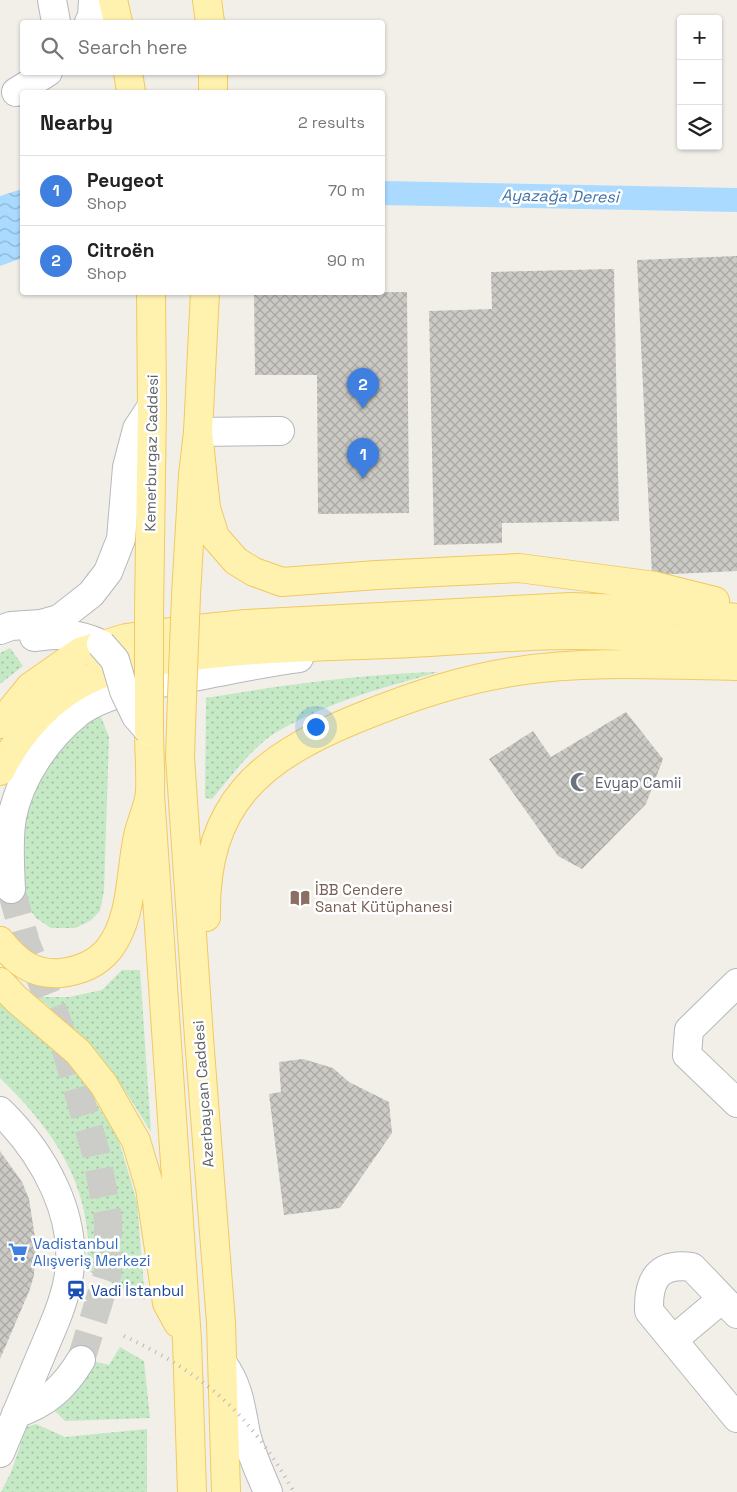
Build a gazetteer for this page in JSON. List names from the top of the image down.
{
  "streets": {
    "main road": ["Kemerburgaz Caddesi", "Azerbaycan Caddesi"]
  },
  "water": ["Ayazağa Deresi"],
  "places": {
    "mosque": ["Evyap Camii"],
    "library": ["İBB Cendere Sanat Kütüphanesi"],
    "supermarket": ["Vadistanbul Alışveriş Merkezi"],
    "station": ["Vadi İstanbul"]
  },
  "page": {
    "map_buttons": ["+", "−"],
    "search": "Search here",
    "heading": ["Nearby", "2 results"],
    "list": [
      {
        "mark": "1",
        "name": "Peugeot",
        "note": "Shop",
        "value": "70 m"
      },
      {
        "mark": "2",
        "name": "Citroën",
        "note": "Shop",
        "value": "90 m"
      }
    ],
    "pins": ["2", "1"]
  }
}
